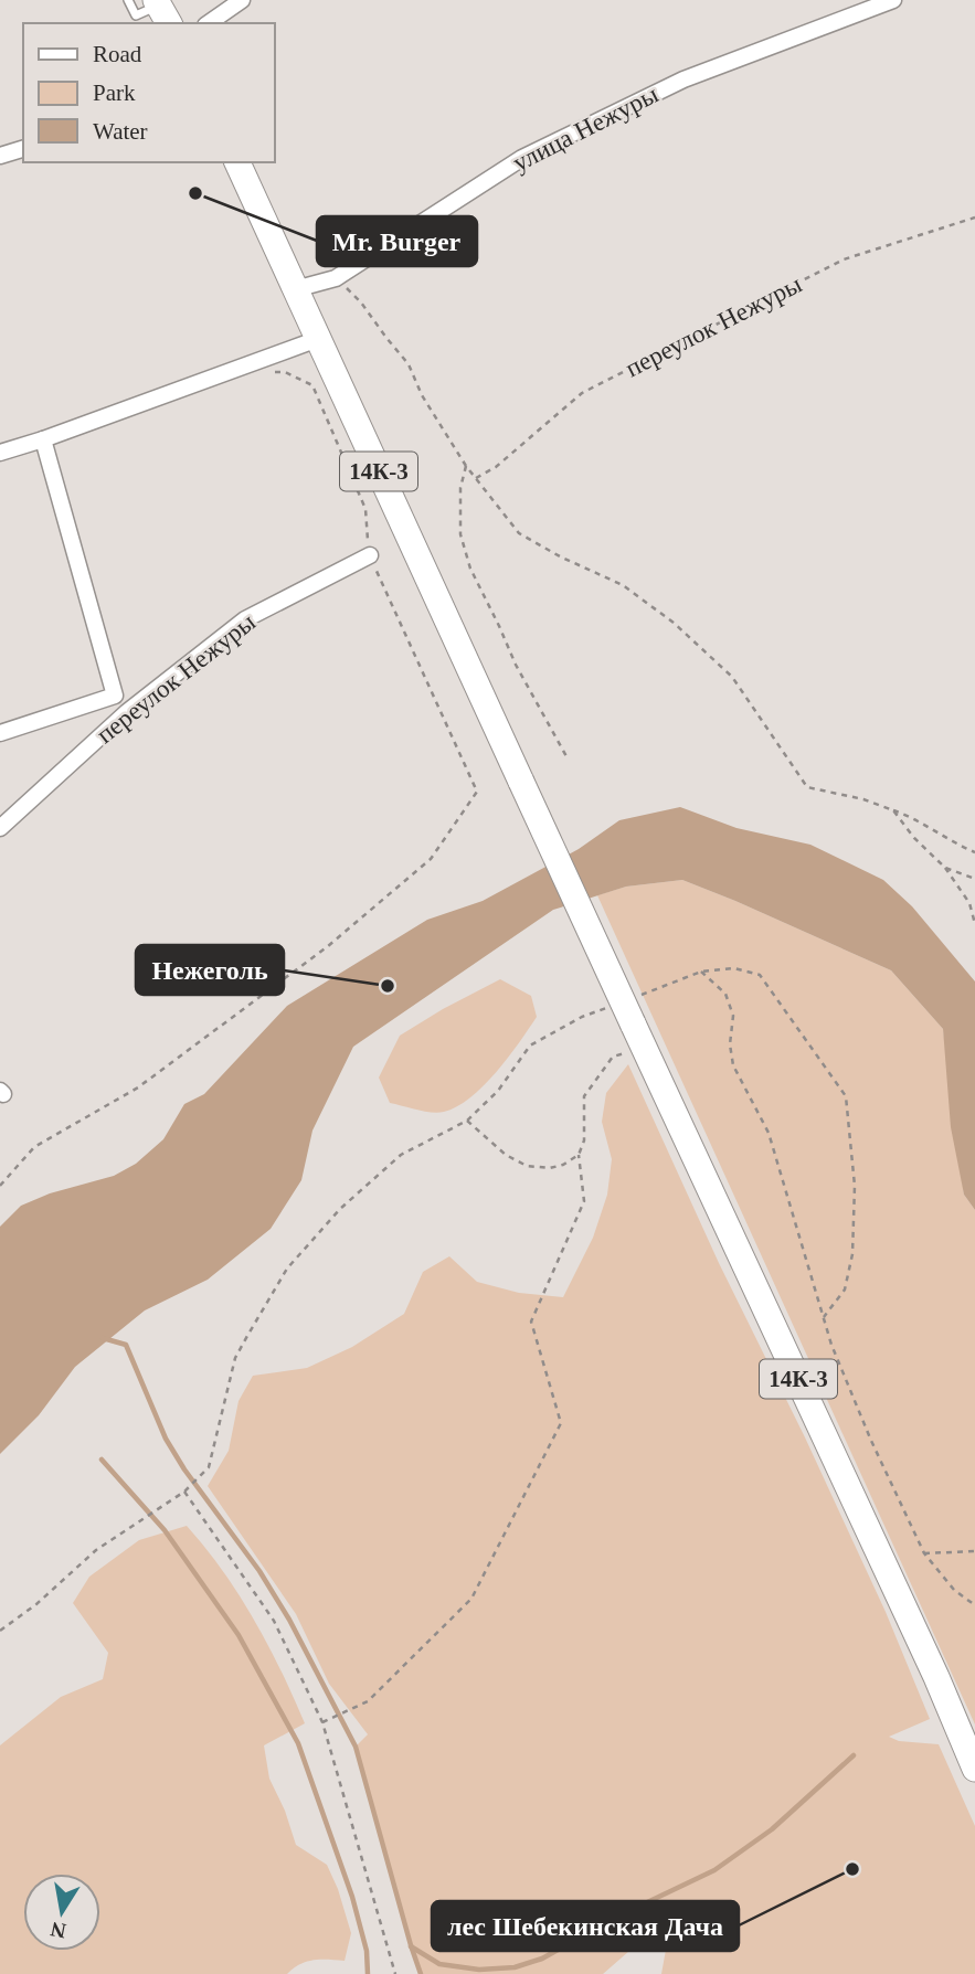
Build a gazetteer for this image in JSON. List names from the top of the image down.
{
  "streets": {
    "main road": ["14К-3"],
    "street": ["улица Нежуры", "переулок Нежуры"]
  },
  "crossings": [
    ["улица Нежуры", "14К-3"]
  ],
  "places": ["Mr. Burger", "Нежеголь", "лес Шебекинская Дача"],
  "legend": ["Road", "Park", "Water"],
  "north": "bottom"
}
